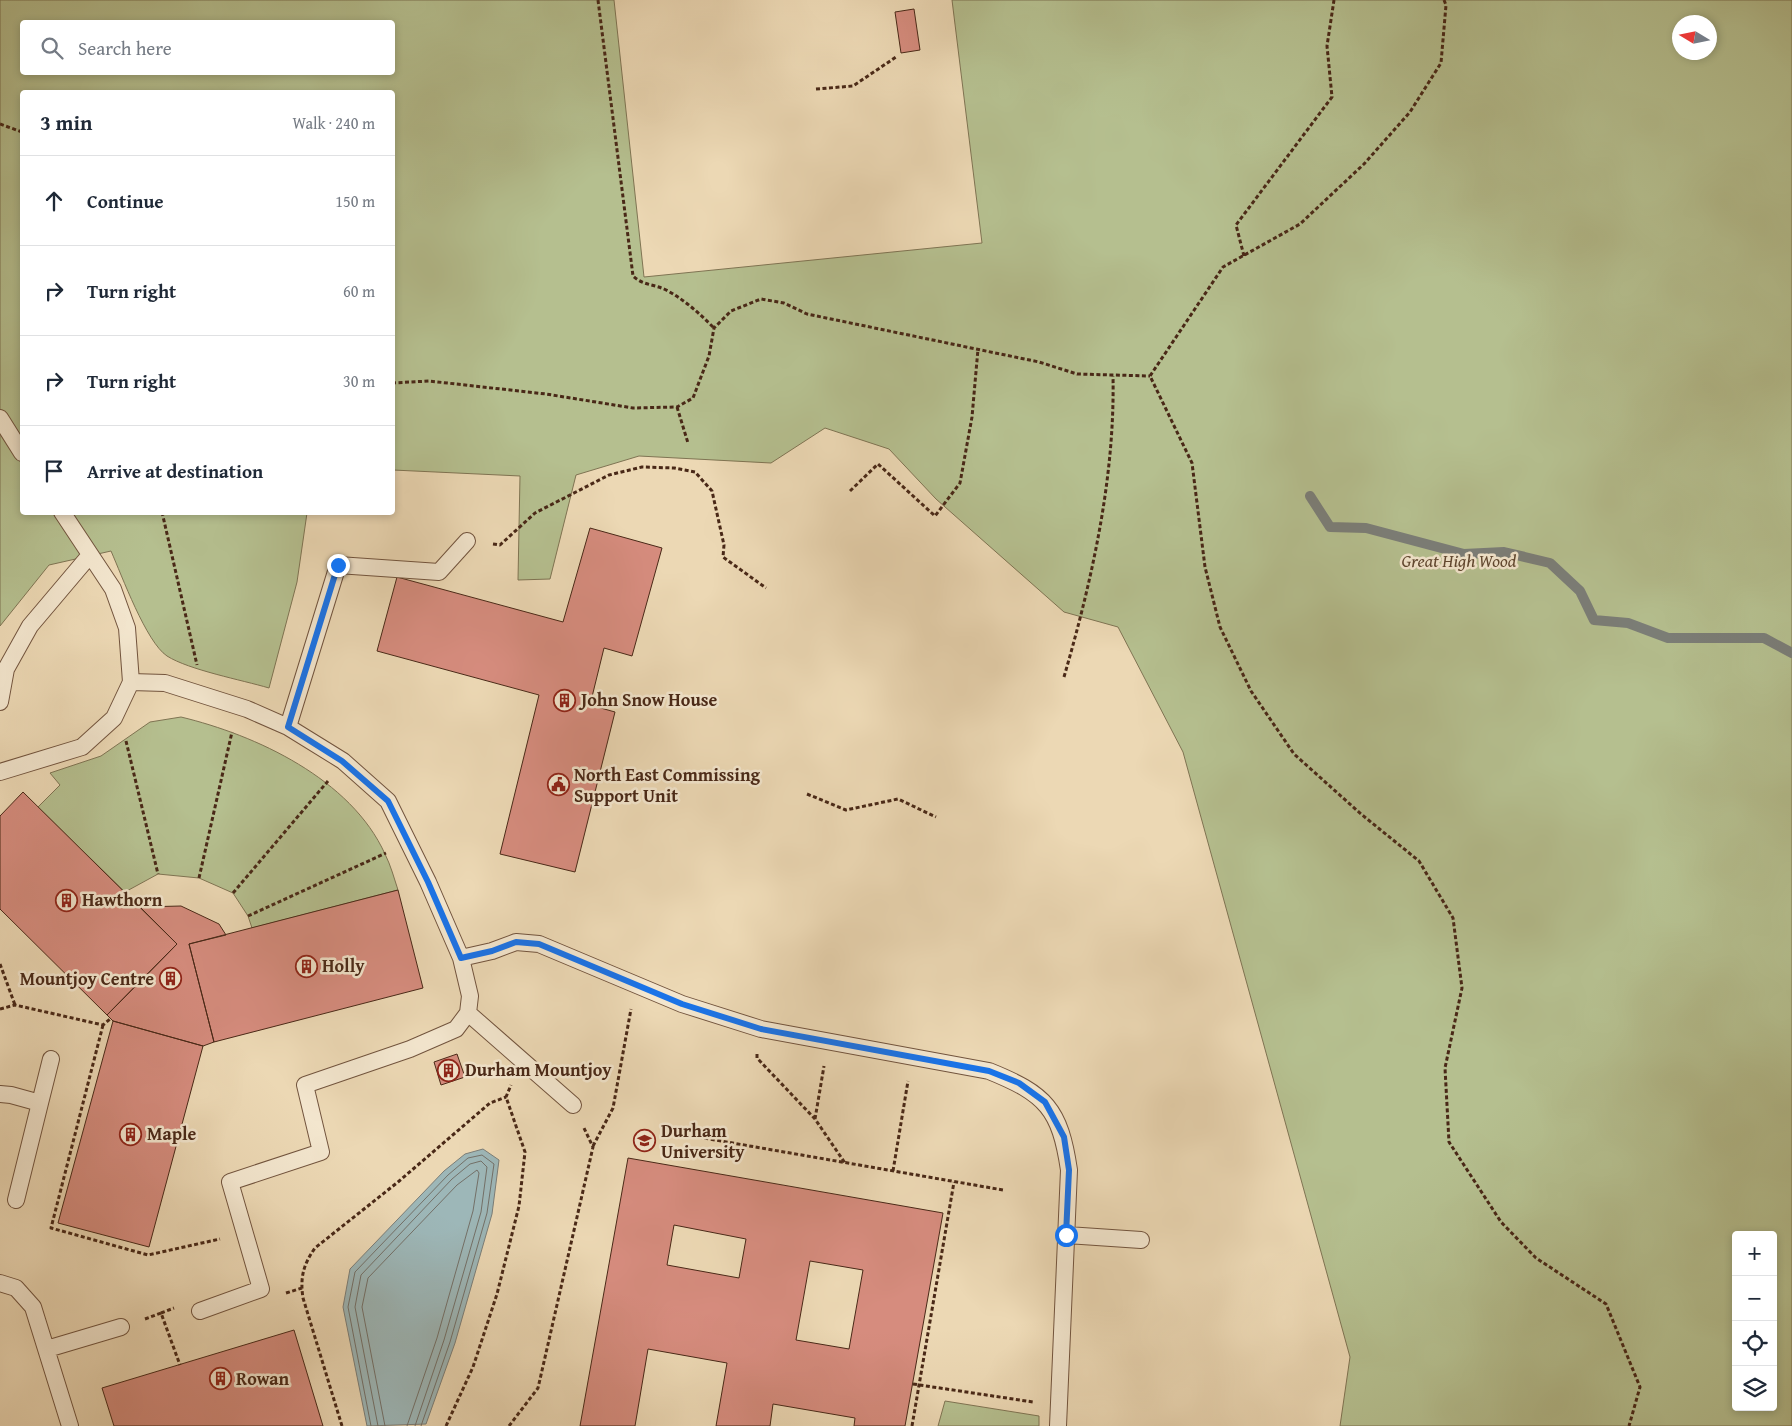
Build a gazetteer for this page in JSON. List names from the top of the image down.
{
  "parks": ["Great High Wood"],
  "places": {
    "building": [
      "John Snow House",
      "Hawthorn",
      "Holly",
      "Mountjoy Centre",
      "Durham Mountjoy",
      "Maple",
      "Rowan"
    ],
    "public building": ["North East Commissing Support Unit"],
    "school or university": ["Durham University"]
  },
  "north": "left",
  "page": {
    "search": "Search here",
    "heading": ["3 min", "Walk · 240 m"],
    "list": [
      ["Continue", "150 m"],
      ["Turn right", "60 m"],
      ["Turn right", "30 m"],
      "Arrive at destination"
    ],
    "map_buttons": ["+", "−"]
  }
}
